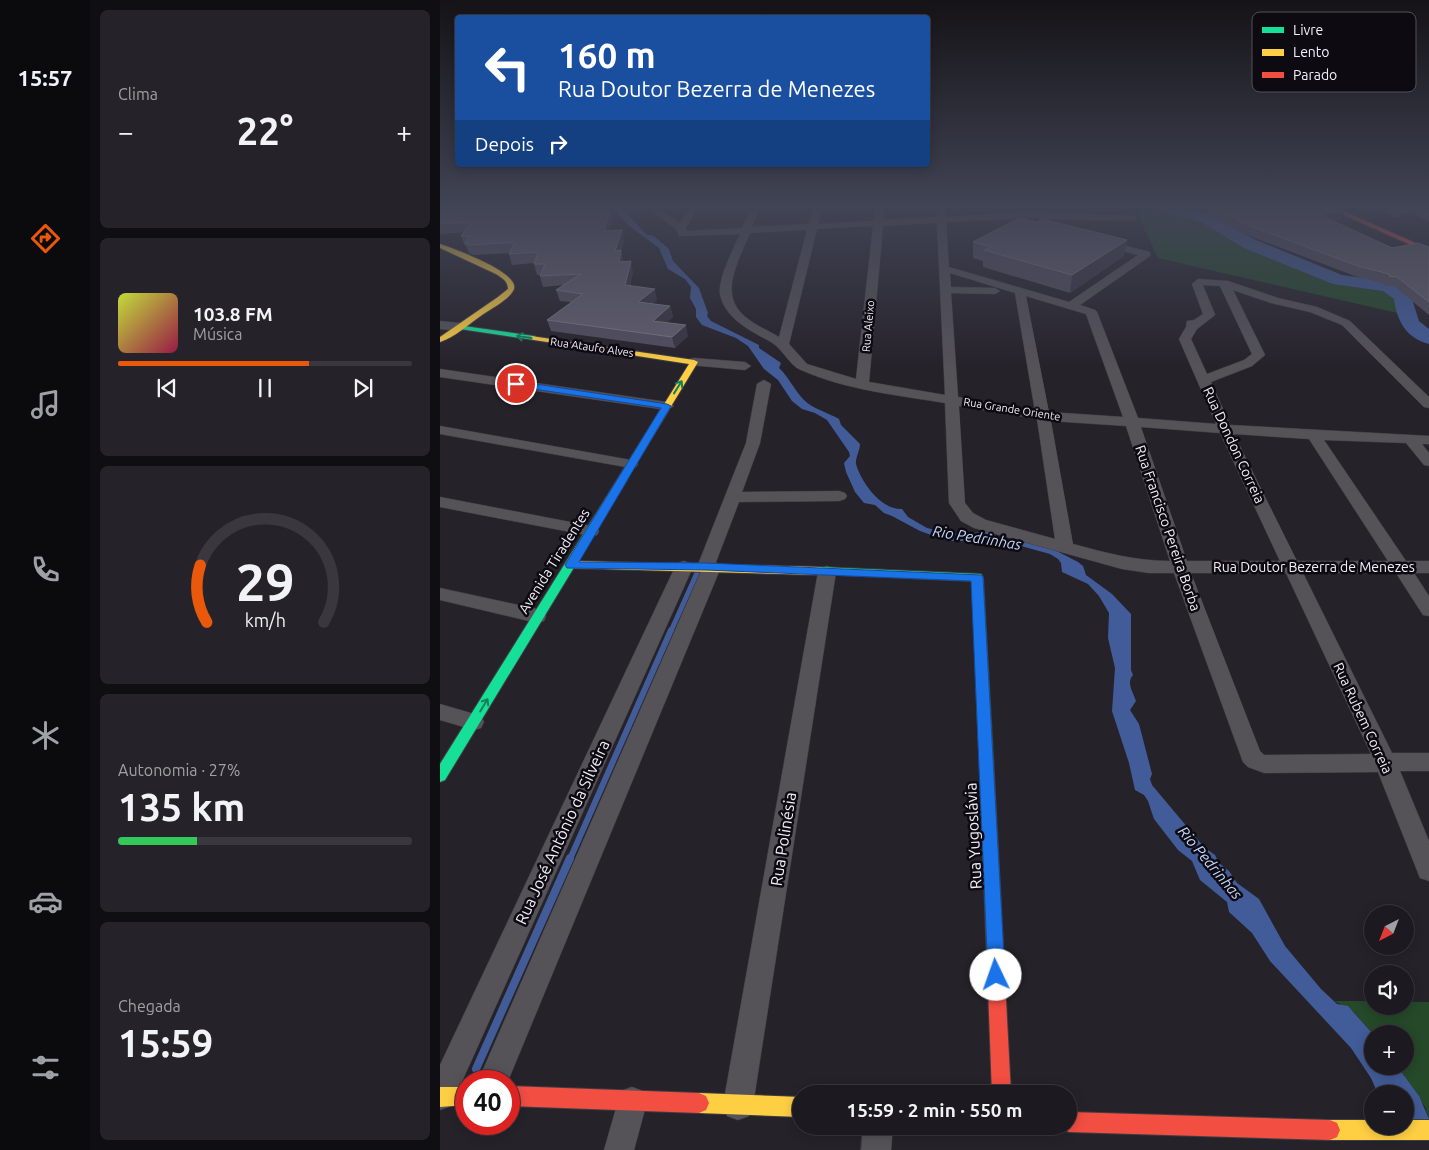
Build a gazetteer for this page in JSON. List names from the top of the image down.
{
  "streets": {
    "street": [
      "Rua Aleixo",
      "Rua Ataufo Alves",
      "Rua Grande Oriente",
      "Rua Dondon Correia",
      "Rua Francisco Pereira Borba",
      "Avenida Tiradentes",
      "Rua Doutor Bezerra de Menezes",
      "Rua Rubem Correia",
      "Rua José Antônio da Silveira",
      "Rua Yugoslávia",
      "Rua Polinésia"
    ]
  },
  "crossings": [
    ["Rua Aleixo", "Rua Grande Oriente"],
    ["Rua Ataufo Alves", "Avenida Tiradentes"],
    ["Rua Grande Oriente", "Rua Dondon Correia"],
    ["Rua Grande Oriente", "Rua Francisco Pereira Borba"],
    ["Rua Grande Oriente", "Rua Doutor Bezerra de Menezes"],
    ["Rua Dondon Correia", "Rua Doutor Bezerra de Menezes"],
    ["Rua Dondon Correia", "Rua Rubem Correia"],
    ["Rua Francisco Pereira Borba", "Rua Doutor Bezerra de Menezes"],
    ["Rua Francisco Pereira Borba", "Rua Rubem Correia"],
    ["Rua Doutor Bezerra de Menezes", "Rua Rubem Correia"],
    ["Rua Yugoslávia", "Rua Polinésia"]
  ],
  "one_way": ["Avenida Tiradentes"],
  "water": ["Rio Pedrinhas"],
  "legend": ["Livre", "Lento", "Parado"],
  "north": "bottom left",
  "page": {
    "tabs": "15:57",
    "tile": [
      "Clima",
      ["Autonomia · 27%", "135 km"],
      ["Chegada", "15:59"]
    ],
    "turn": ["160 m", "Rua Doutor Bezerra de Menezes"],
    "heat": ["−", "22°", "+"],
    "then": "Depois",
    "song": ["103.8 FM", "Música"],
    "map_buttons": ["+", "−"],
    "limit": "40",
    "trip": "15:59 · 2 min · 550 m",
    "gauge": ["29", "km/h"]
  }
}
